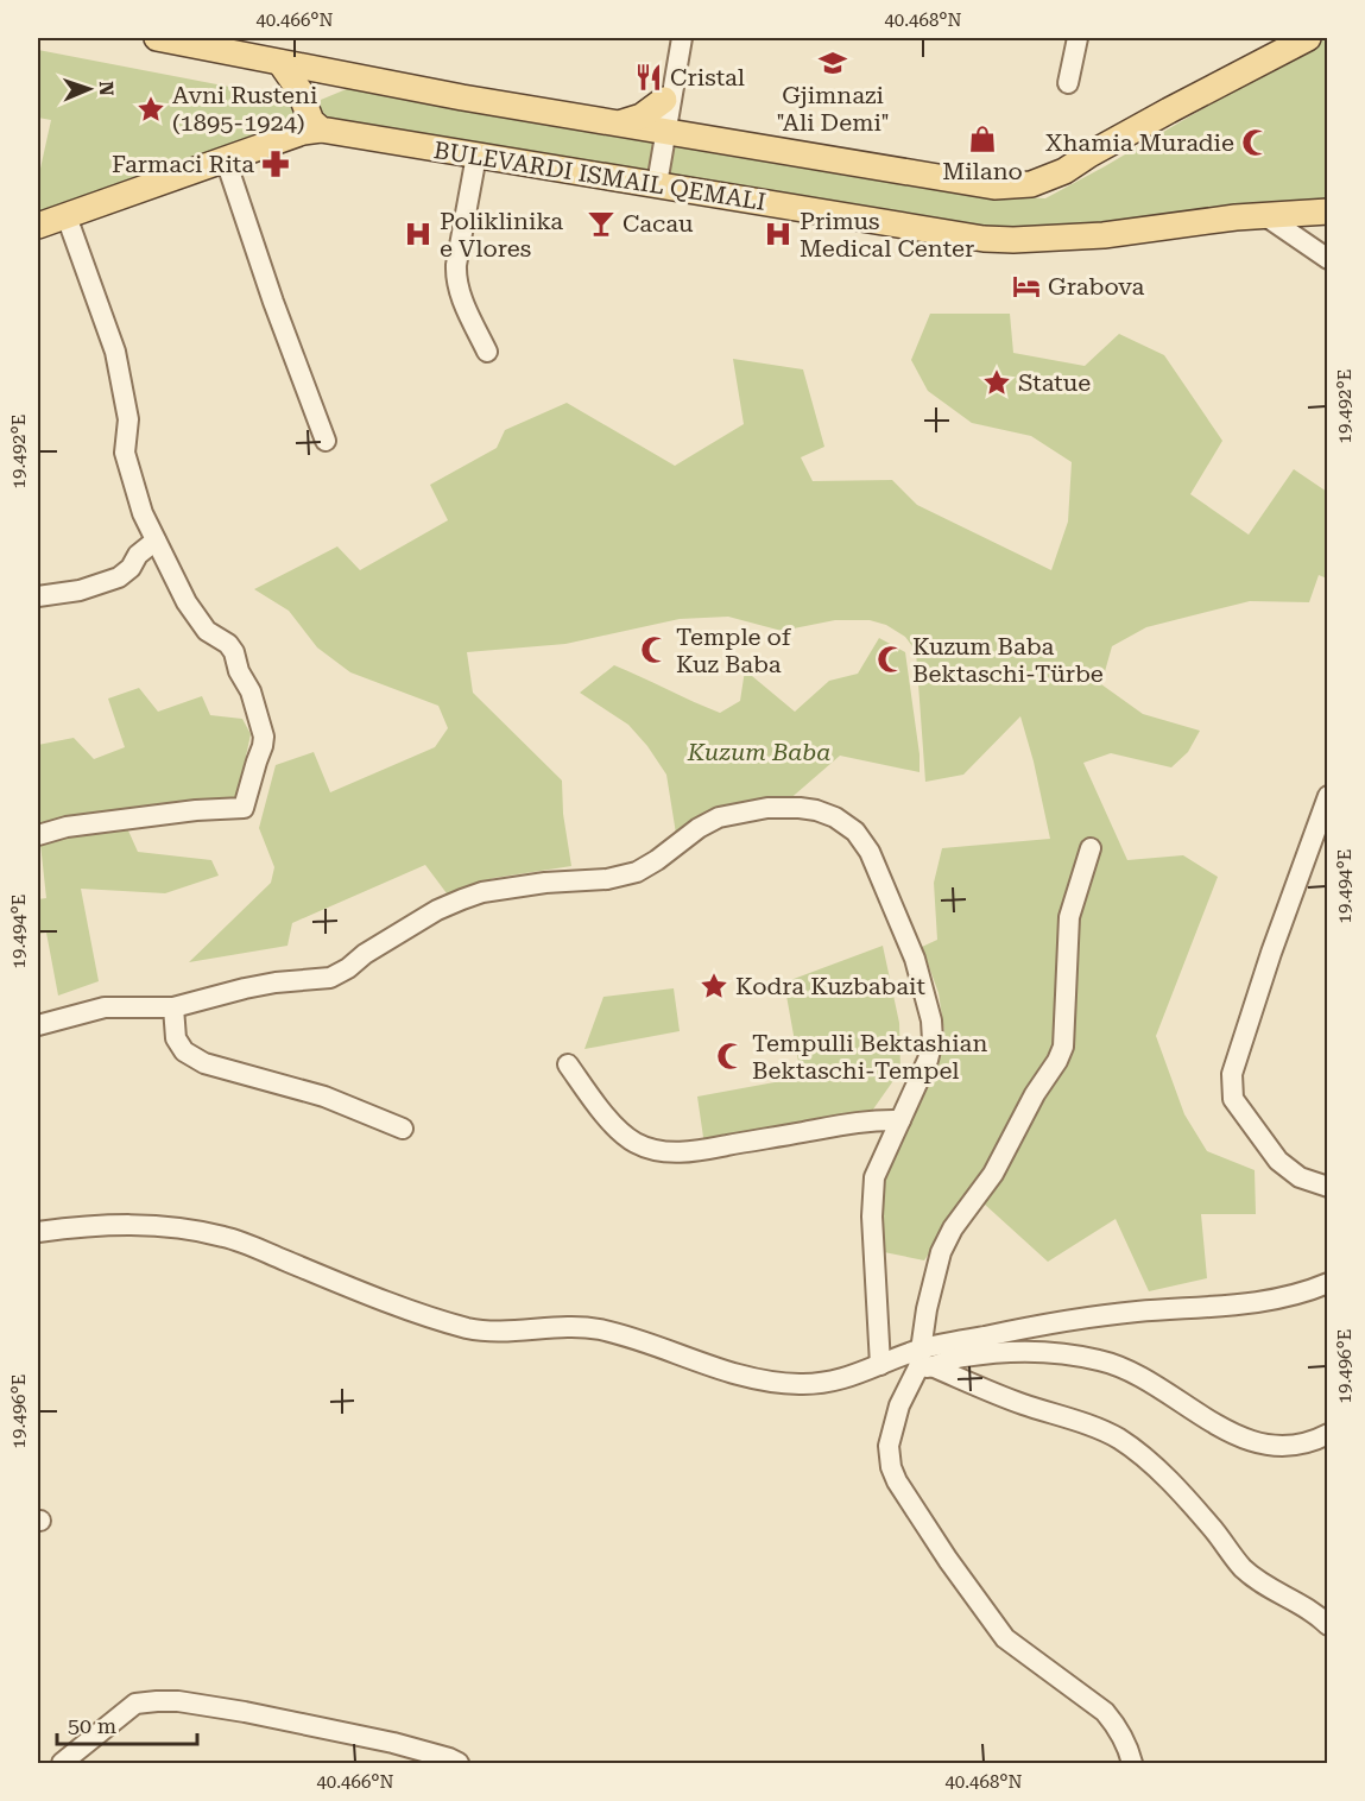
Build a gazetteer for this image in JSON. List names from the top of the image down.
{
  "streets": {
    "main road": ["BULEVARDI ISMAIL QEMALI"]
  },
  "parks": ["Kuzum Baba"],
  "places": {
    "school or university": ["Gjimnazi \"Ali Demi\""],
    "restaurant": ["Cristal"],
    "place": ["Avni Rusteni (1895-1924)", "Statue", "Kodra Kuzbabait"],
    "shop": ["Milano"],
    "mosque": [
      "Xhamia Muradie",
      "Temple of Kuz Baba",
      "Kuzum Baba Bektaschi-Türbe",
      "Tempulli Bektashian Bektaschi-Tempel"
    ],
    "pharmacy": ["Farmaci Rita"],
    "bar": ["Cacau"],
    "hospital": ["Poliklinika e Vlores", "Primus Medical Center"],
    "hotel": ["Grabova"]
  },
  "scale_bar": "50 m",
  "north": "right",
  "coordinates": [
    "40.466°N",
    "40.468°N",
    "19.492°E",
    "19.494°E",
    "19.496°E"
  ]
}
